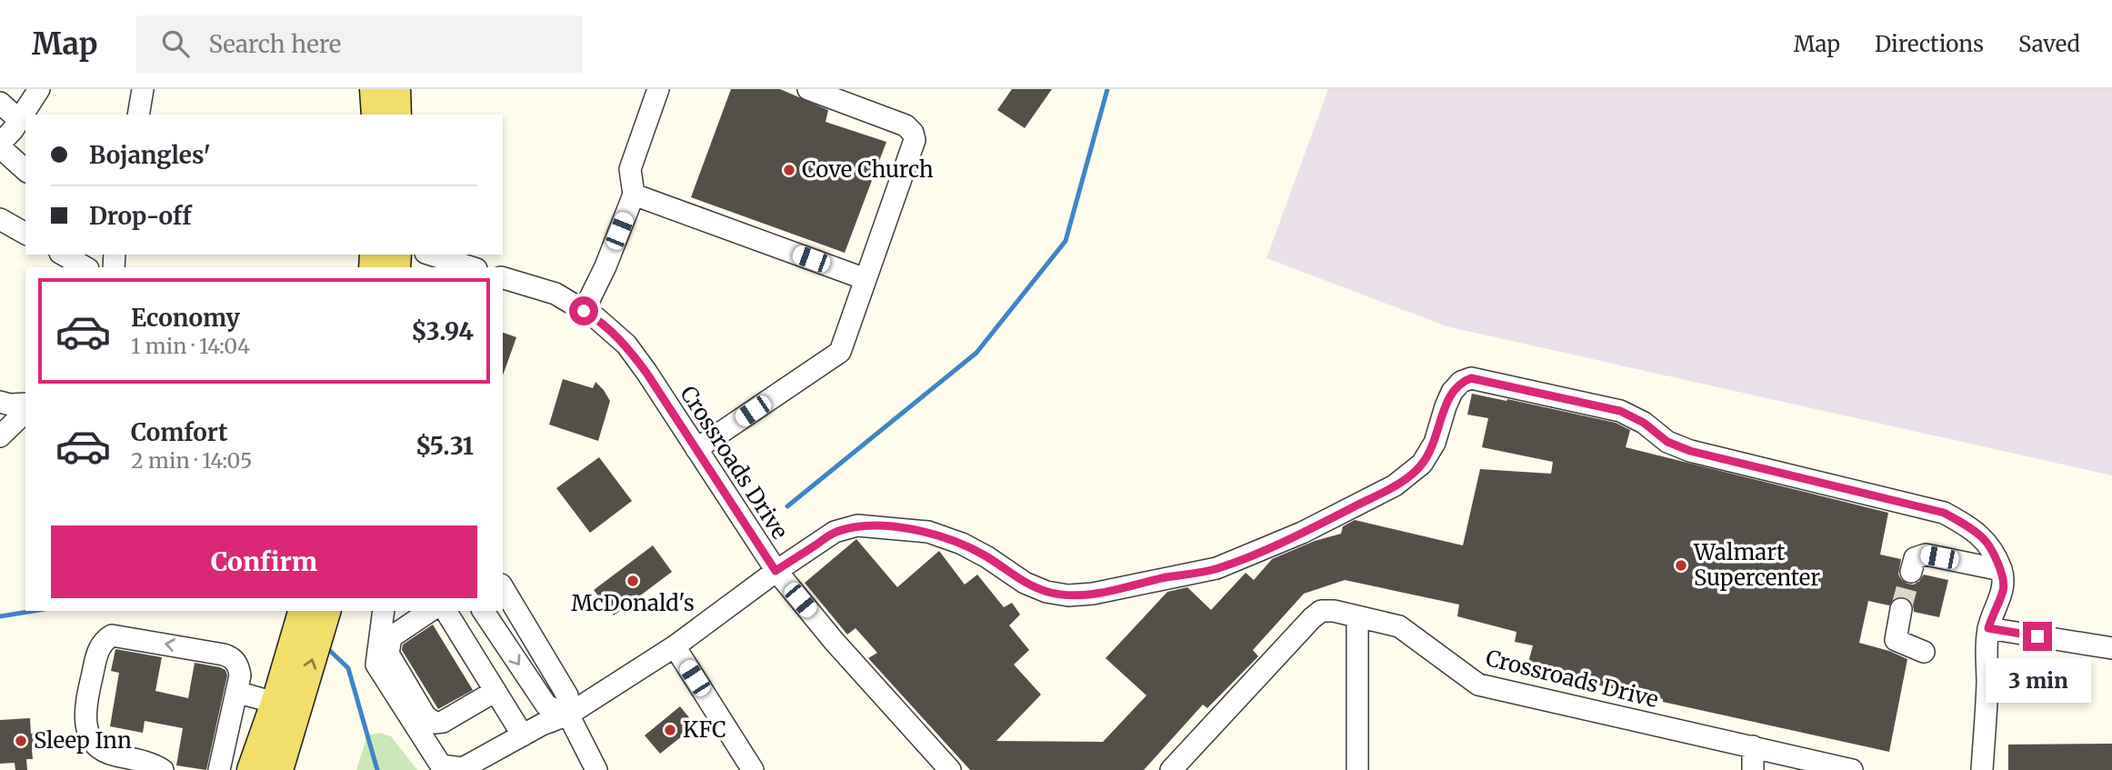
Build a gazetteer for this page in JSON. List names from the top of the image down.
{
  "streets": {
    "street": ["Crossroads Drive"]
  },
  "places": [
    "Cove Church",
    "Walmart Supercenter",
    "McDonald's",
    "KFC",
    "Sleep Inn"
  ],
  "page": {
    "header": "Map",
    "search": "Search here",
    "nav": ["Map", "Directions", "Saved"],
    "banner": ["Bojangles'", "Drop-off"],
    "list": [
      {
        "name": "Economy",
        "note": "1 min · 14:04",
        "value": "$3.94"
      },
      {
        "name": "Comfort",
        "note": "2 min · 14:05",
        "value": "$5.31"
      }
    ],
    "buttons": "Confirm",
    "bubble": "3 min"
  }
}
